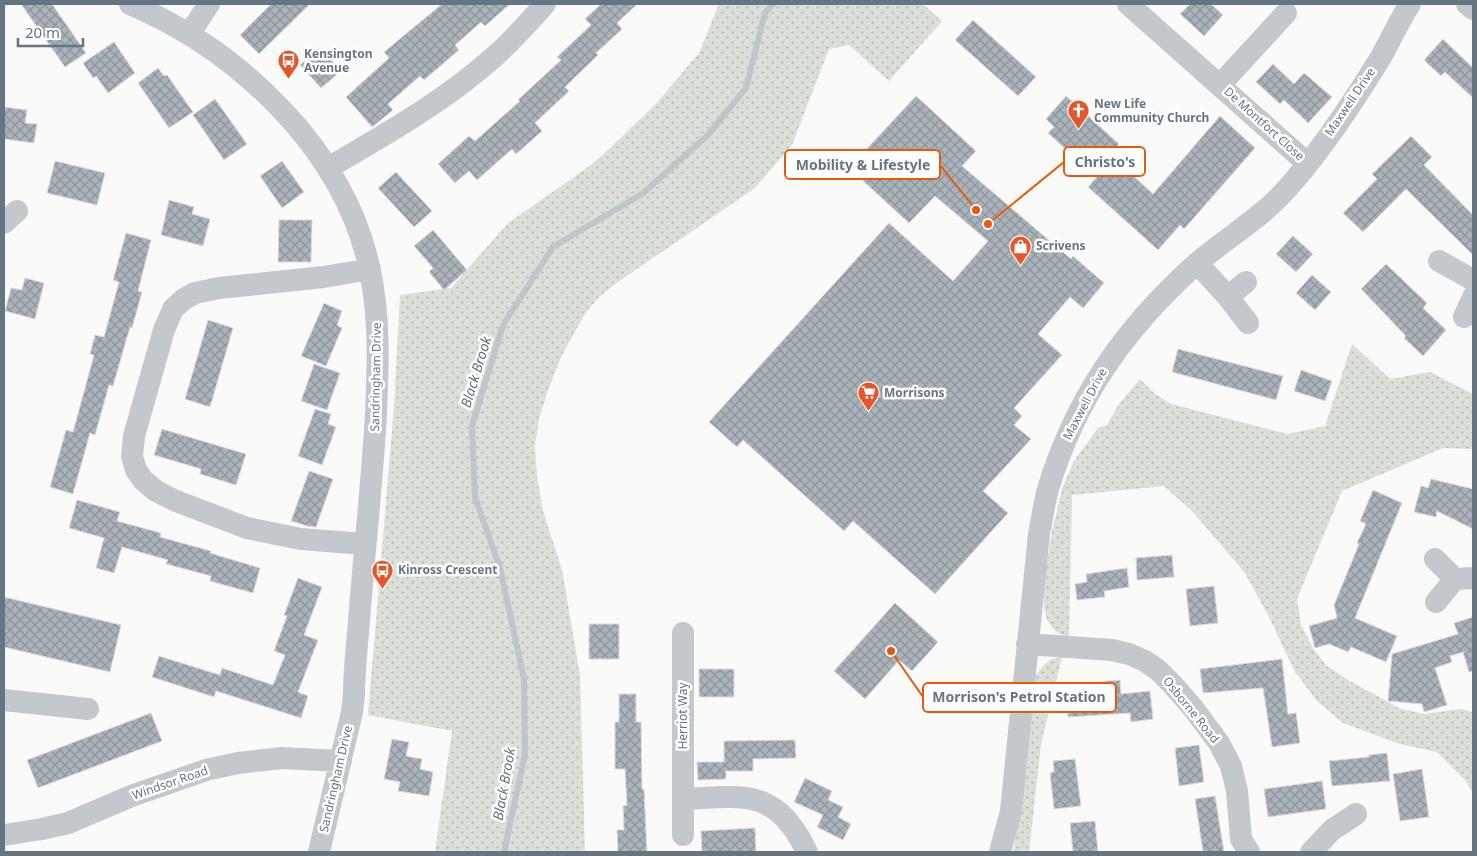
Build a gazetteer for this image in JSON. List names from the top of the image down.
{
  "streets": {
    "street": [
      "Maxwell Drive",
      "De Montfort Close",
      "Sandringham Drive",
      "Osborne Road",
      "Herriot Way",
      "Windsor Road"
    ]
  },
  "crossings": [
    ["Maxwell Drive", "De Montfort Close"],
    ["Maxwell Drive", "Osborne Road"],
    ["Sandringham Drive", "Windsor Road"]
  ],
  "water": ["Black Brook"],
  "places": {
    "bus stop": ["Kensington Avenue", "Kinross Crescent"],
    "church": ["New Life Community Church"],
    "other": ["Mobility & Lifestyle", "Christo's", "Morrison's Petrol Station"],
    "shop": ["Scrivens"],
    "supermarket": ["Morrisons"]
  },
  "scale_bar": "20 m"
}
